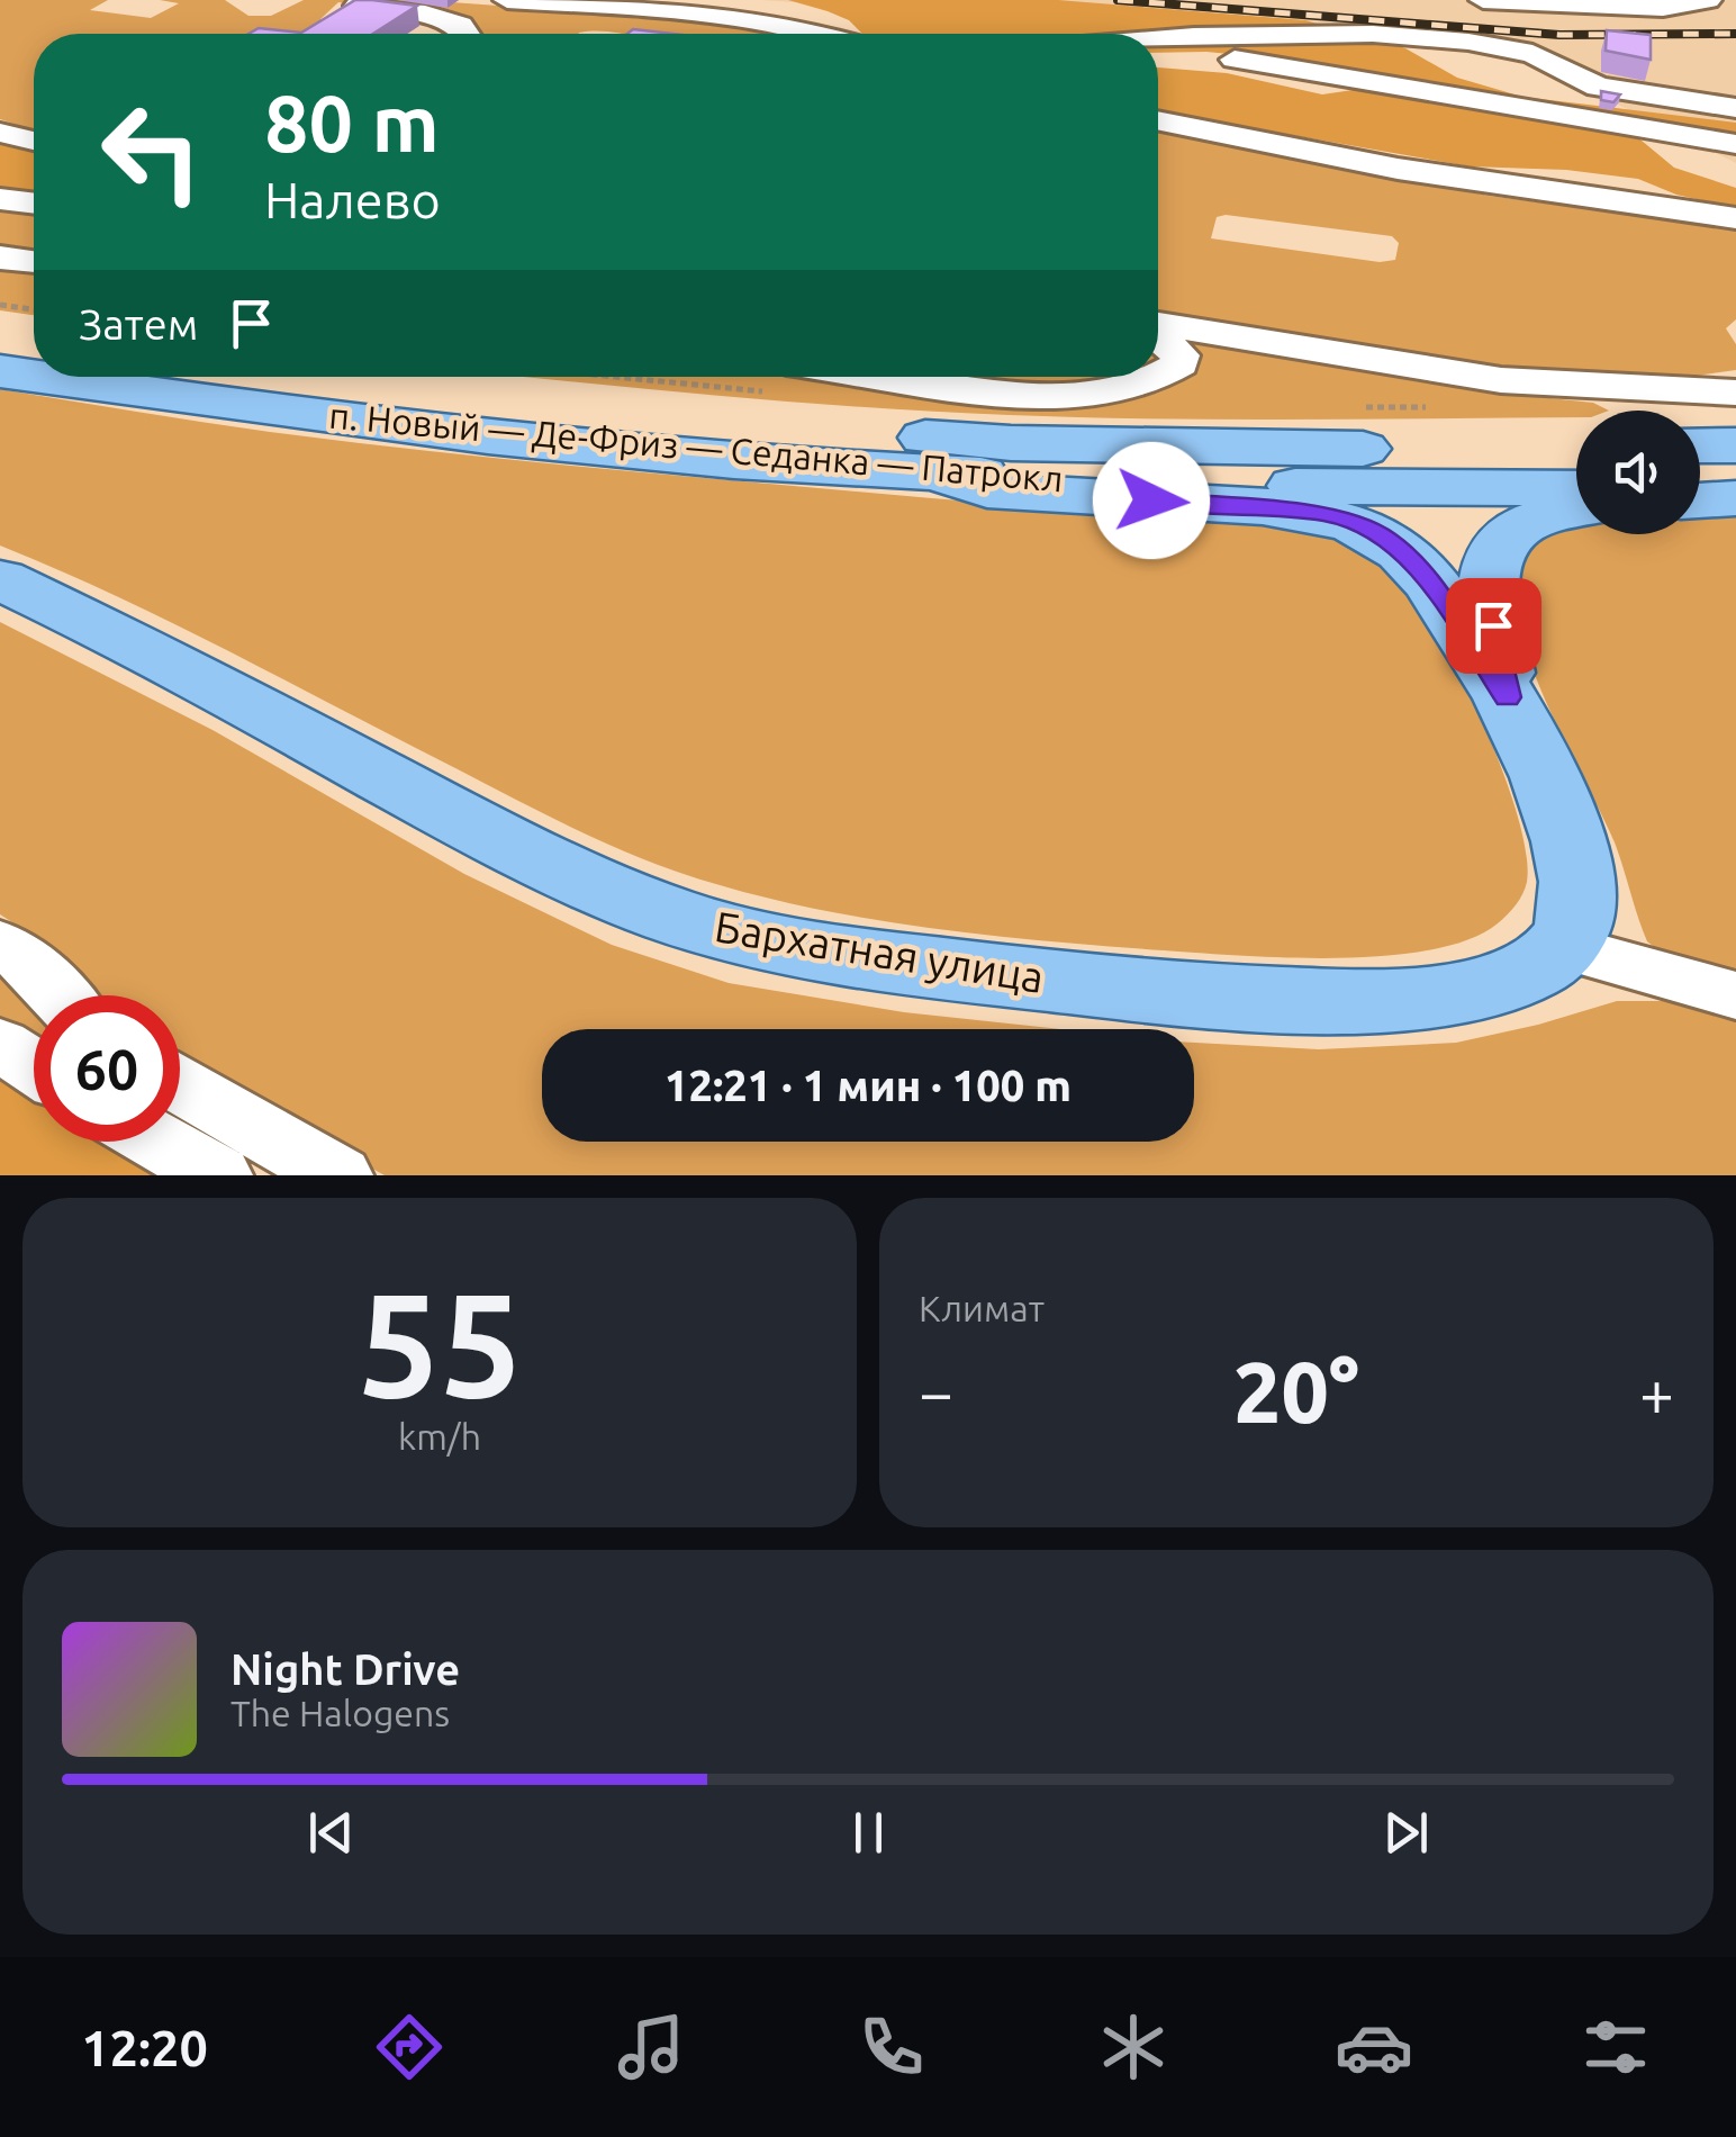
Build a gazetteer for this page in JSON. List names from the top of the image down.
{
  "streets": {
    "main road": ["п. Новый — Де-Фриз — Седанка — Патрокл", "Бархатная улица"]
  },
  "page": {
    "turn": ["80 m", "Налево"],
    "then": "Затем",
    "limit": "60",
    "trip": "12:21 · 1 мин · 100 m",
    "tile": [
      ["55", "km/h"],
      "Климат"
    ],
    "heat": ["−", "20°", "+"],
    "song": ["Night Drive", "The Halogens"],
    "tabs": "12:20"
  }
}
